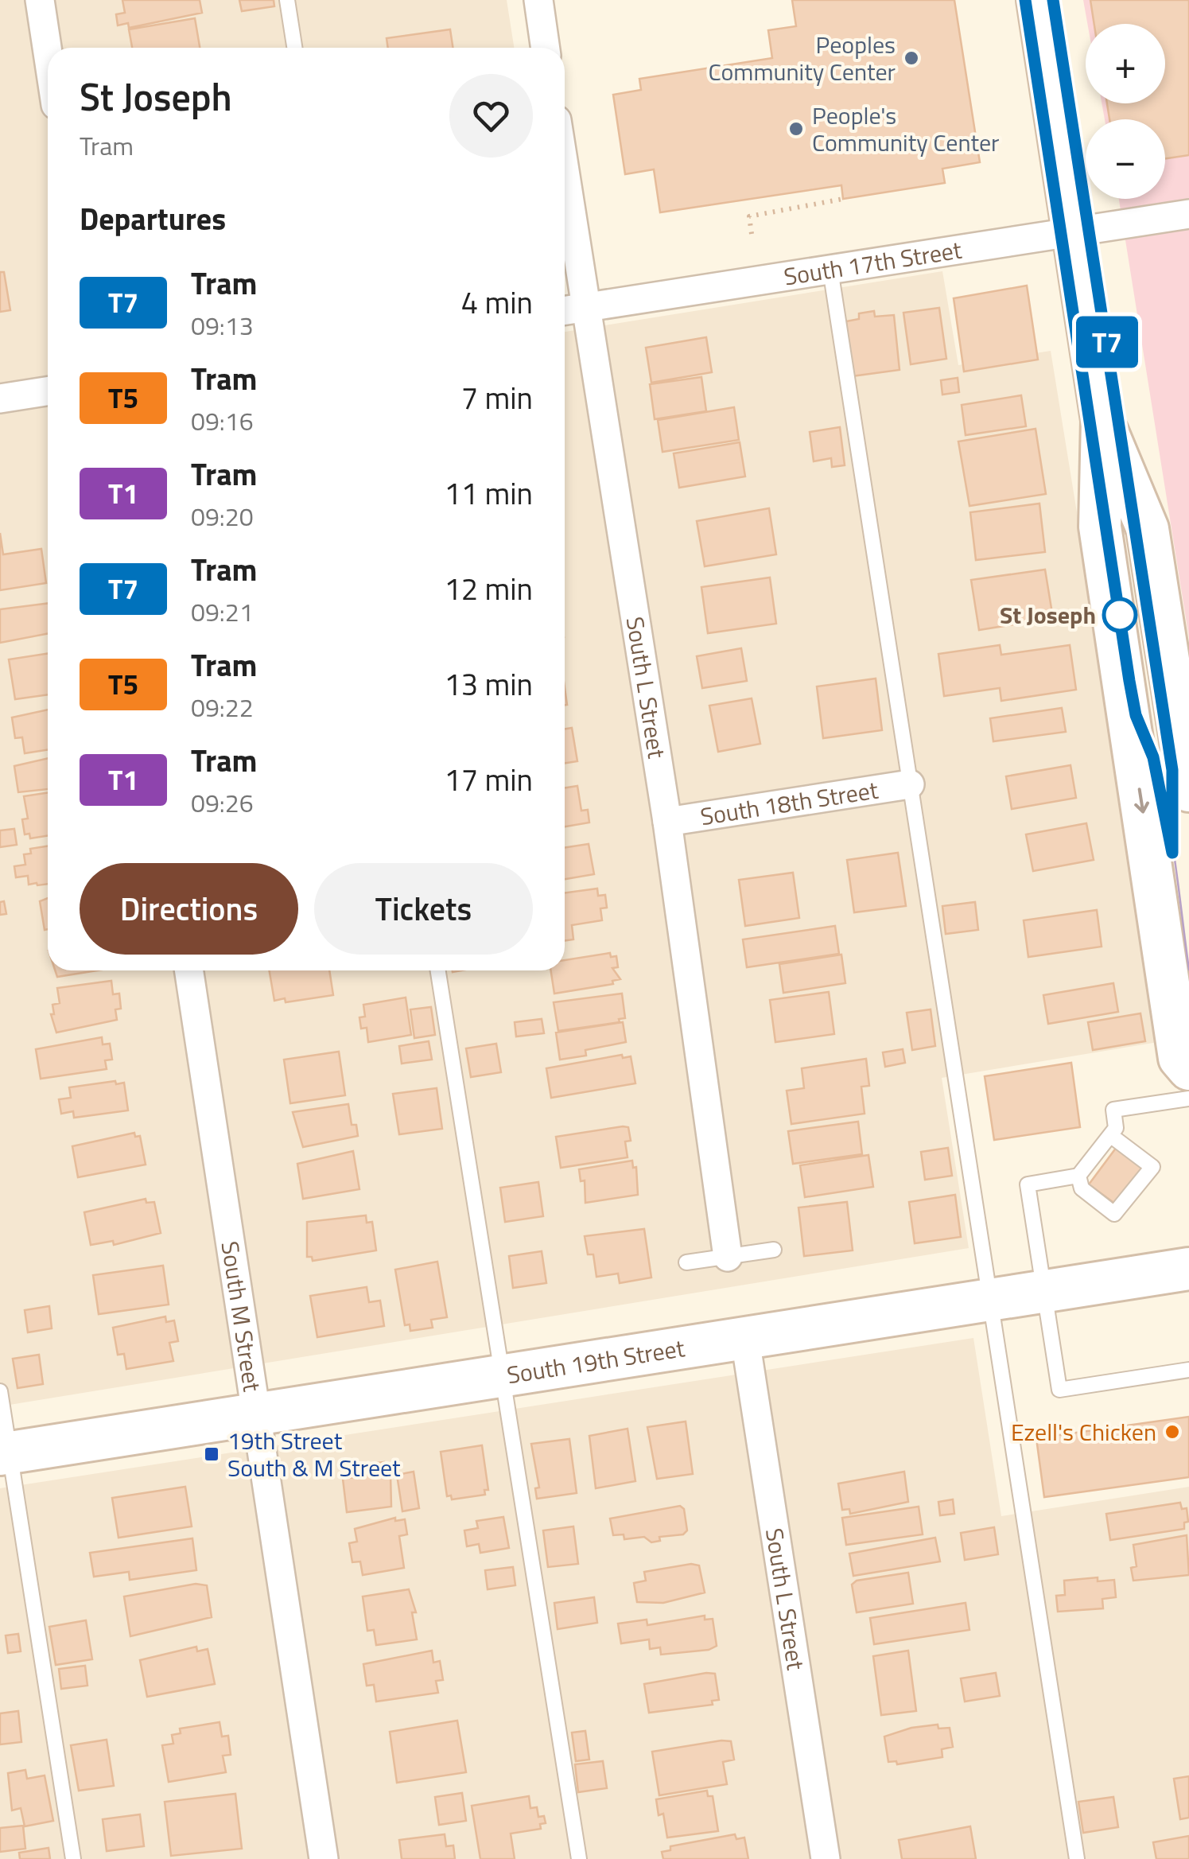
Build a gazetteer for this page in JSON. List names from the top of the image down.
{
  "streets": {
    "main road": ["South 19th Street"],
    "street": [
      "South 17th Street",
      "South L Street",
      "South 18th Street",
      "South M Street"
    ]
  },
  "crossings": [
    ["South 17th Street", "South L Street"],
    ["South L Street", "South 18th Street"],
    ["South L Street", "South 19th Street"],
    ["South M Street", "South 19th Street"]
  ],
  "places": {
    "other": [
      "Peoples Community Center",
      "People's Community Center",
      "St Joseph",
      "Ezell's Chicken"
    ],
    "transit": ["19th Street South & M Street"]
  },
  "lines": ["tram line T7"],
  "page": {
    "on_map": "T7",
    "map_buttons": ["+", "−"],
    "heading": [
      ["St Joseph", "Tram"],
      "Departures"
    ],
    "list": [
      {
        "mark": "T7",
        "name": "Tram",
        "note": "09:13",
        "value": "4 min"
      },
      {
        "mark": "T5",
        "name": "Tram",
        "note": "09:16",
        "value": "7 min"
      },
      {
        "mark": "T1",
        "name": "Tram",
        "note": "09:20",
        "value": "11 min"
      },
      {
        "mark": "T7",
        "name": "Tram",
        "note": "09:21",
        "value": "12 min"
      },
      {
        "mark": "T5",
        "name": "Tram",
        "note": "09:22",
        "value": "13 min"
      },
      {
        "mark": "T1",
        "name": "Tram",
        "note": "09:26",
        "value": "17 min"
      }
    ],
    "buttons": ["Directions", "Tickets"]
  }
}
